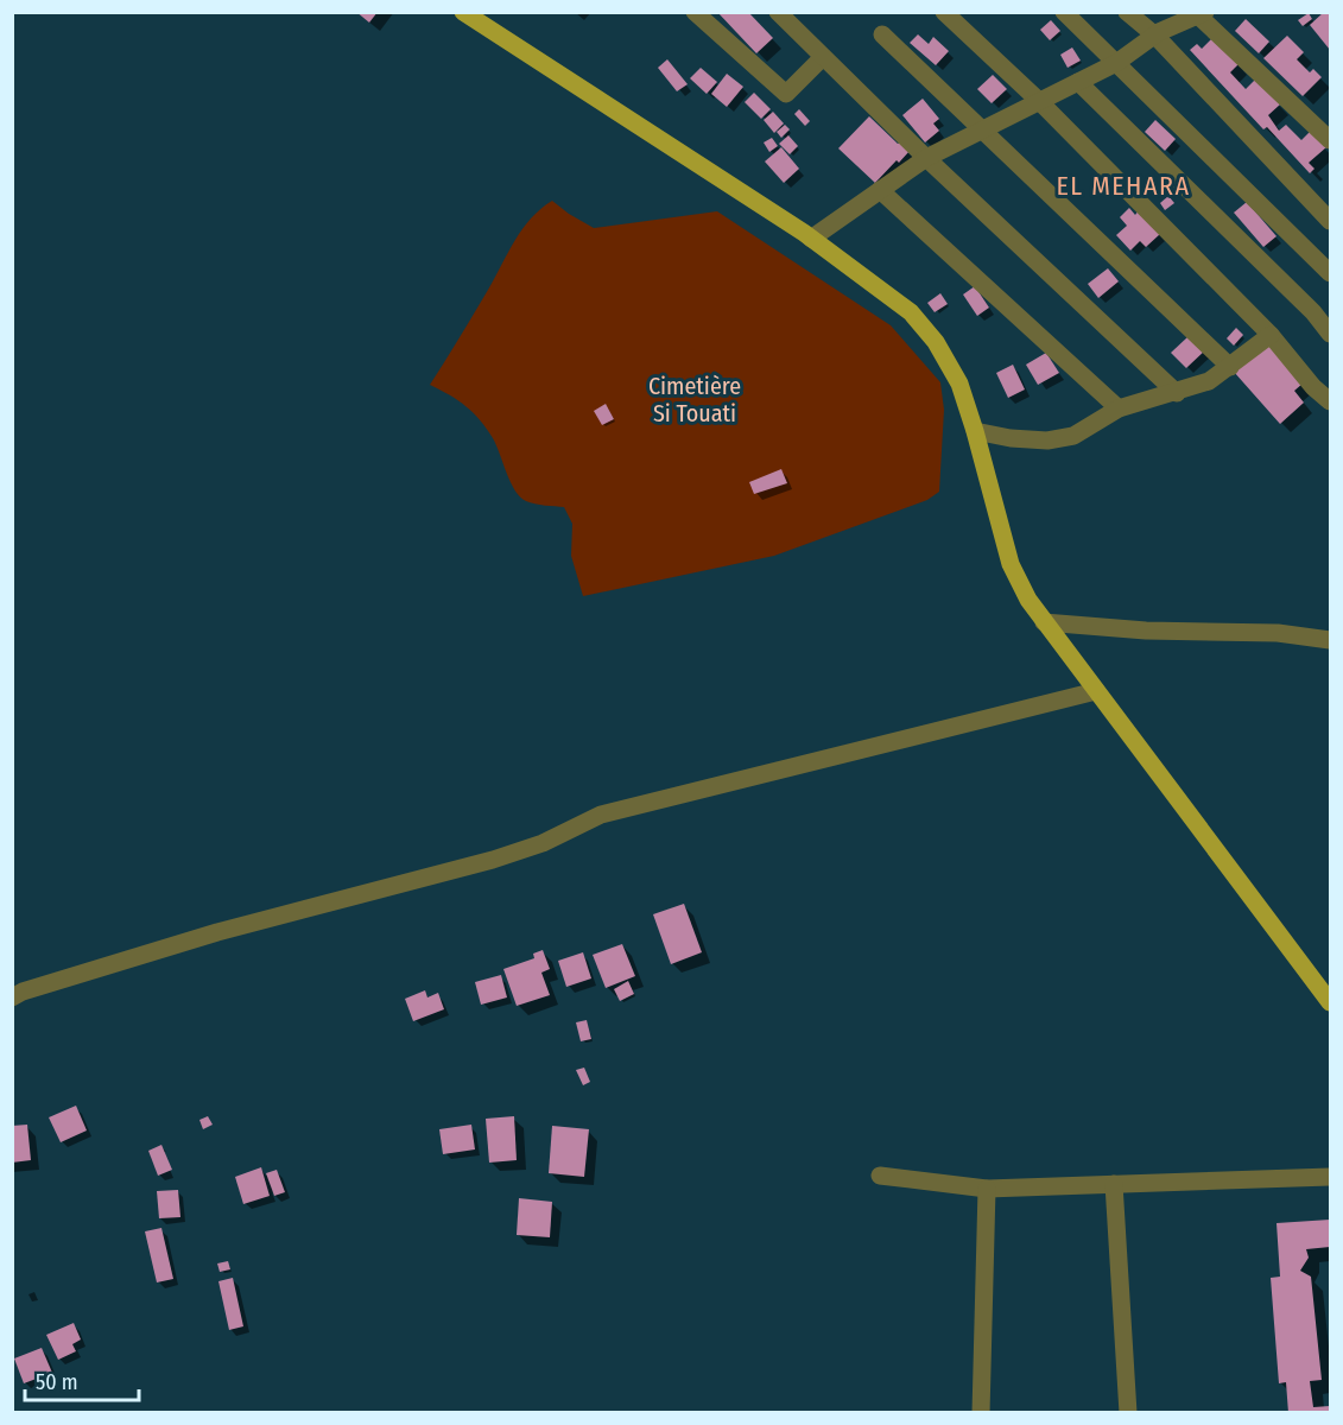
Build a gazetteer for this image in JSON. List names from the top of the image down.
{
  "districts": ["EL MEHARA"],
  "parks": ["Cimetière Si Touati"],
  "scale_bar": "50 m"
}
